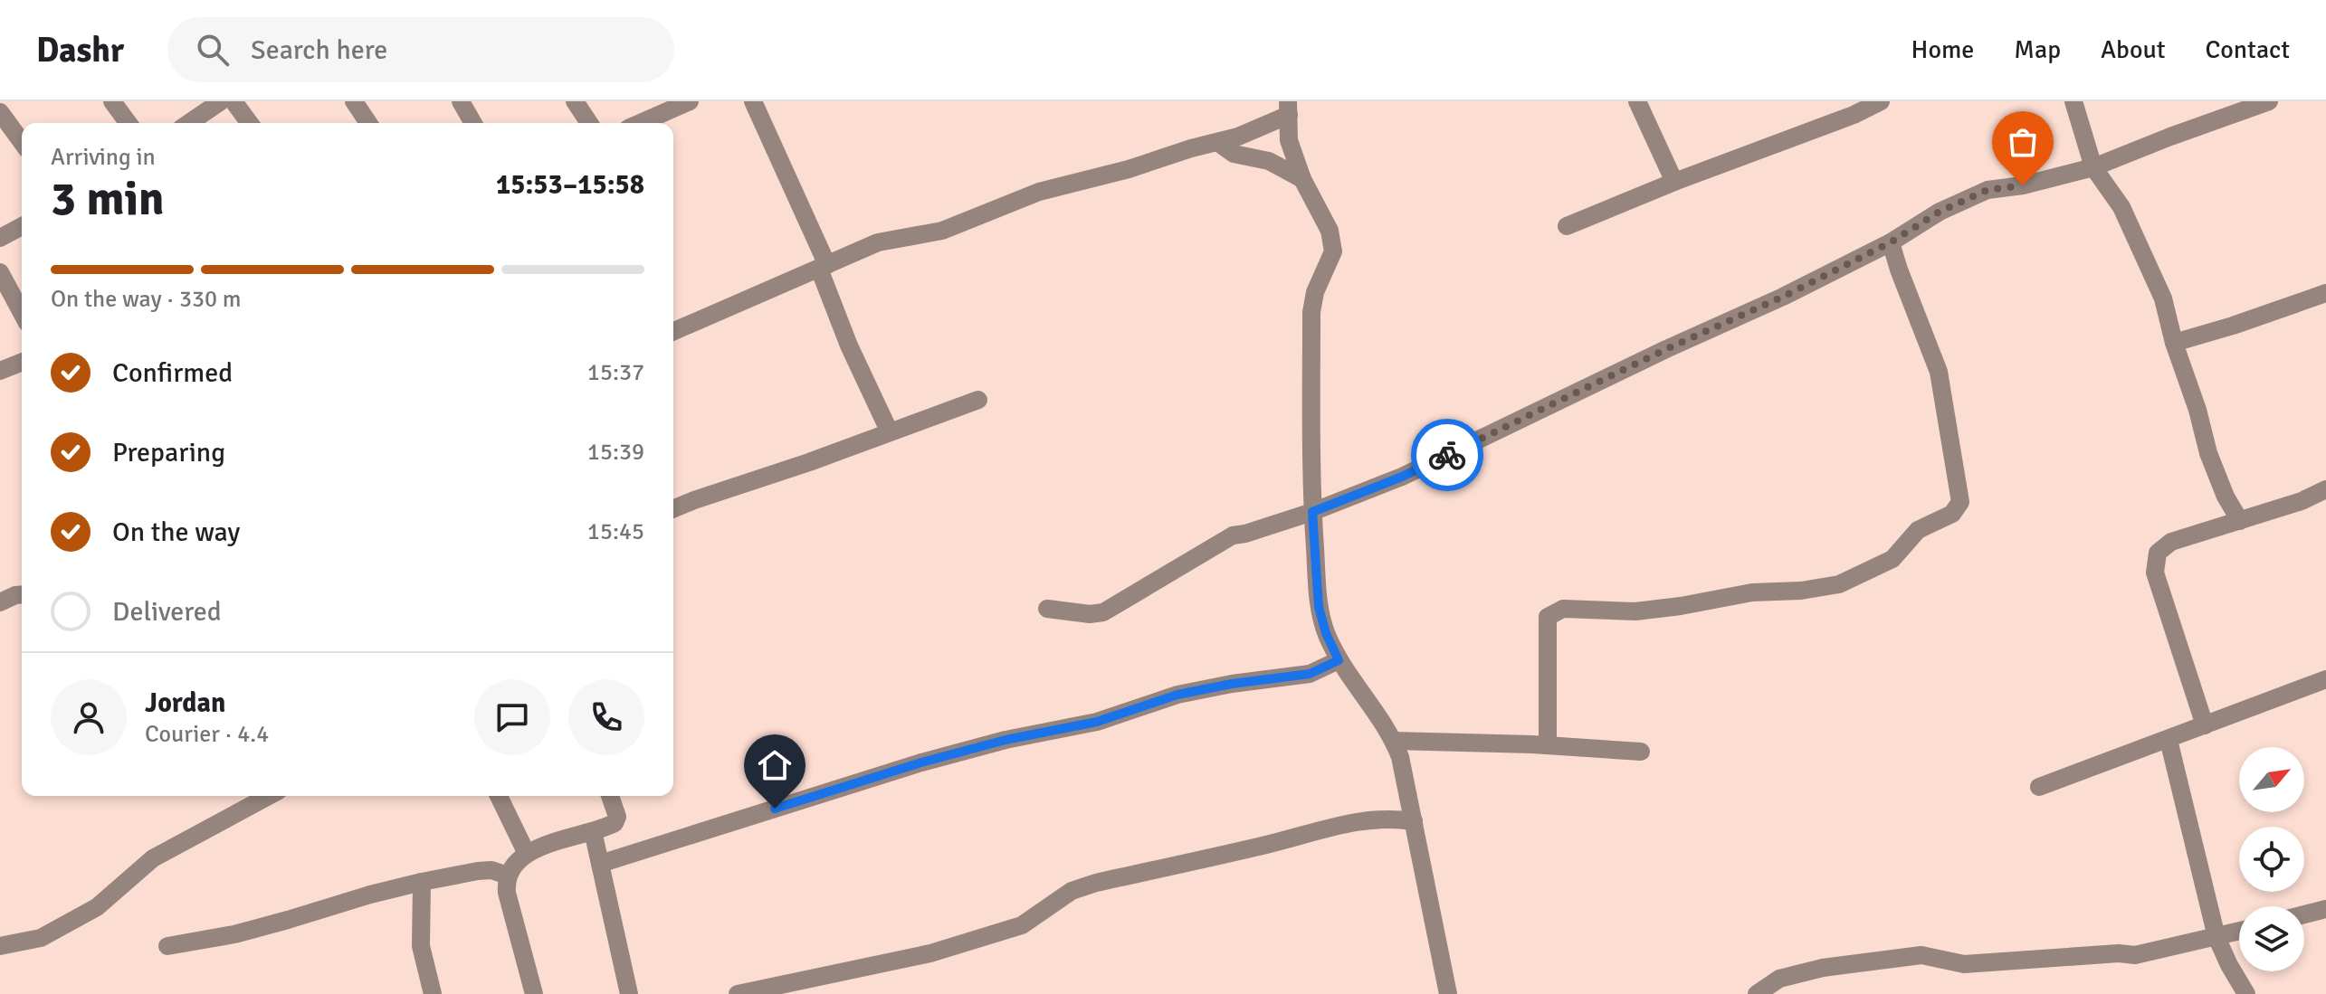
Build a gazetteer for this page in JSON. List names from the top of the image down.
{
  "north": "top right",
  "page": {
    "header": "Dashr",
    "search": "Search here",
    "nav": [
      "Home",
      "Map",
      "About",
      "Contact"
    ],
    "heading": ["3 min", "Arriving in", "15:53–15:58"],
    "panel": ["Jordan", "Courier · 4.4"],
    "bar": "On the way · 330 m",
    "list": [
      ["Confirmed", "15:37"],
      ["Preparing", "15:39"],
      ["On the way", "15:45"],
      "Delivered"
    ]
  }
}
